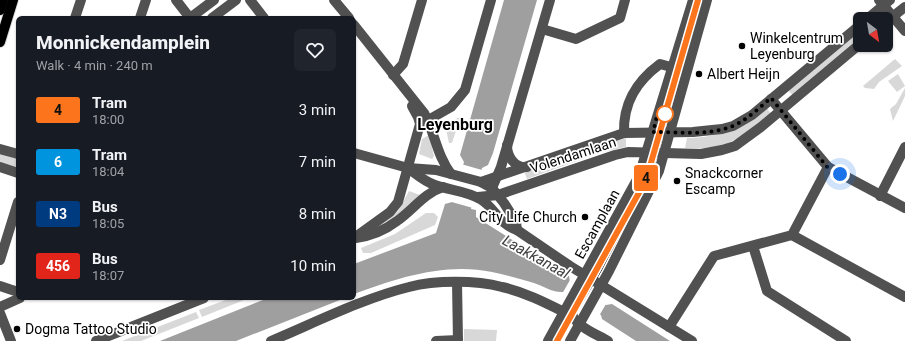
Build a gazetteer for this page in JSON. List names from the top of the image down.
{
  "streets": {
    "street": ["Volendamlaan", "Escamplaan"]
  },
  "crossings": [
    ["Volendamlaan", "Escamplaan"]
  ],
  "districts": ["Leyenburg"],
  "water": ["Laakkanaal"],
  "places": [
    "Winkelcentrum Leyenburg",
    "Albert Heijn",
    "Snackcorner Escamp",
    "City Life Church",
    "Dogma Tattoo Studio"
  ],
  "lines": ["tram line 4"],
  "north": "bottom right",
  "page": {
    "on_map": "4",
    "heading": ["Monnickendamplein", "Walk · 4 min · 240 m"],
    "list": [
      {
        "mark": "4",
        "name": "Tram",
        "note": "18:00",
        "value": "3 min"
      },
      {
        "mark": "6",
        "name": "Tram",
        "note": "18:04",
        "value": "7 min"
      },
      {
        "mark": "N3",
        "name": "Bus",
        "note": "18:05",
        "value": "8 min"
      },
      {
        "mark": "456",
        "name": "Bus",
        "note": "18:07",
        "value": "10 min"
      }
    ]
  }
}
